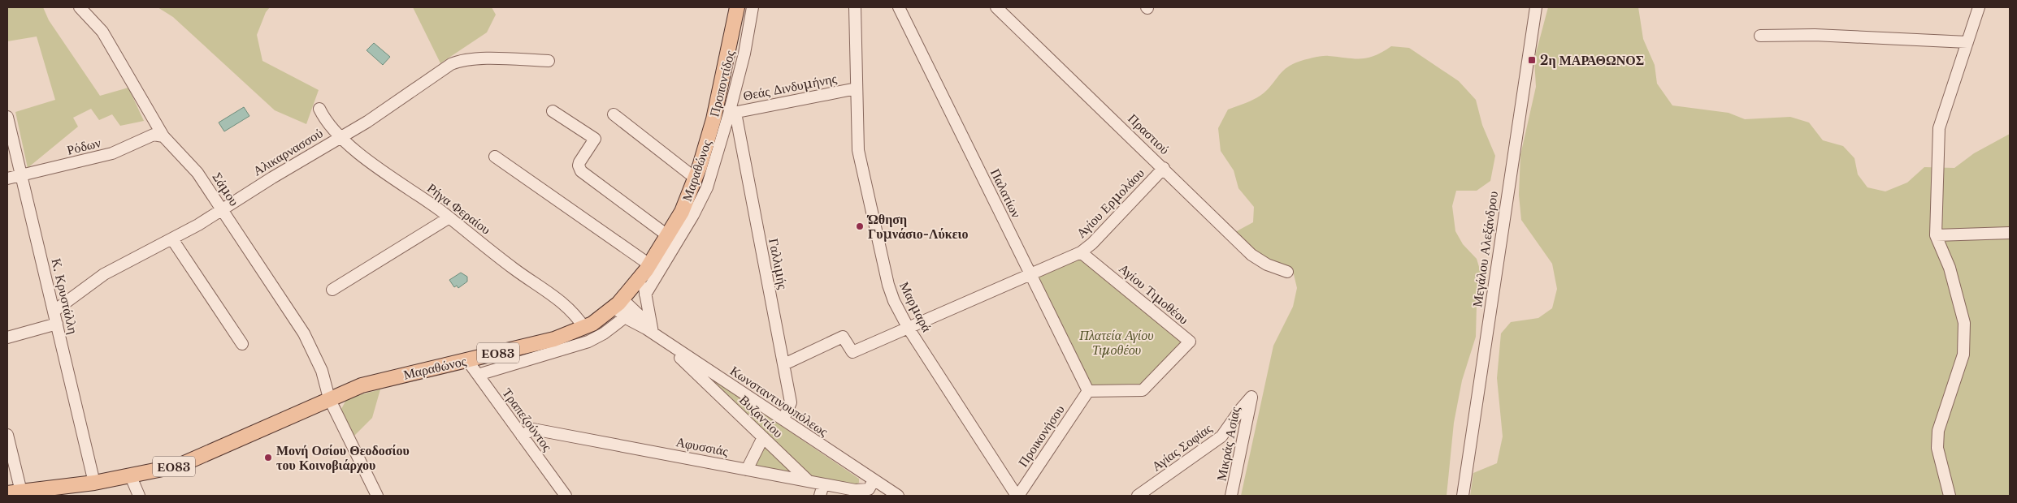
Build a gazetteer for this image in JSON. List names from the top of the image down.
{
  "streets": {
    "main road": ["Μαραθώνος", "ΕΟ83"],
    "street": [
      "Προποντίδος",
      "Θεάς Δινδυμήνης",
      "Πραστιού",
      "Ρόδων",
      "Αλικαρνασσού",
      "Σάμου",
      "Παλατίων",
      "Αγίου Ερμολάου",
      "Ρήγα Φεραίου",
      "Μεγάλου Αλεξάνδρου",
      "Γαλλιμής",
      "Αγίου Τιμοθέου",
      "Κ. Κρυστάλλη",
      "Μαρμαρά",
      "Κωνσταντινουπόλεως",
      "Βυζαντίου",
      "Τραπεζούντος",
      "Προικονήσου",
      "Μικράς Ασίας",
      "Αφυσσιάς",
      "Αγίας Σοφίας"
    ]
  },
  "crossings": [
    ["Προποντίδος", "Θεάς Δινδυμήνης"],
    ["Προποντίδος", "Γαλλιμής"],
    ["Θεάς Δινδυμήνης", "Γαλλιμής"],
    ["Θεάς Δινδυμήνης", "Μαρμαρά"],
    ["Πραστιού", "Αγίου Ερμολάου"],
    ["Ρόδων", "Σάμου"],
    ["Ρόδων", "Κ. Κρυστάλλη"],
    ["Αλικαρνασσού", "Σάμου"],
    ["Αλικαρνασσού", "Ρήγα Φεραίου"],
    ["Αλικαρνασσού", "Κ. Κρυστάλλη"],
    ["Μαραθώνος", "Σάμου"],
    ["Μαραθώνος", "Ρήγα Φεραίου"],
    ["Μαραθώνος", "Κ. Κρυστάλλη"],
    ["Μαραθώνος", "Κωνσταντινουπόλεως"],
    ["Μαραθώνος", "Τραπεζούντος"],
    ["Παλατίων", "Αγίου Ερμολάου"],
    ["Παλατίων", "Αγίου Τιμοθέου"],
    ["Παλατίων", "Προικονήσου"],
    ["Αγίου Ερμολάου", "Γαλλιμής"],
    ["Αγίου Ερμολάου", "Αγίου Τιμοθέου"],
    ["Αγίου Ερμολάου", "Μαρμαρά"],
    ["Γαλλιμής", "Κωνσταντινουπόλεως"],
    ["Αγίου Τιμοθέου", "Προικονήσου"],
    ["Μαρμαρά", "Προικονήσου"],
    ["Κωνσταντινουπόλεως", "Βυζαντίου"],
    ["Κωνσταντινουπόλεως", "Αφυσσιάς"],
    ["Βυζαντίου", "Αφυσσιάς"],
    ["Τραπεζούντος", "Αφυσσιάς"],
    ["Μικράς Ασίας", "Αγίας Σοφίας"]
  ],
  "parks": ["Πλατεία Αγίου Τιμοθέου"],
  "places": {
    "transit": ["2η ΜΑΡΑΘΩΝΟΣ"],
    "other": ["Ώθηση Γυμνάσιο-Λύκειο", "Μονή Οσίου Θεοδοσίου του Κοινοβιάρχου"]
  }
}
